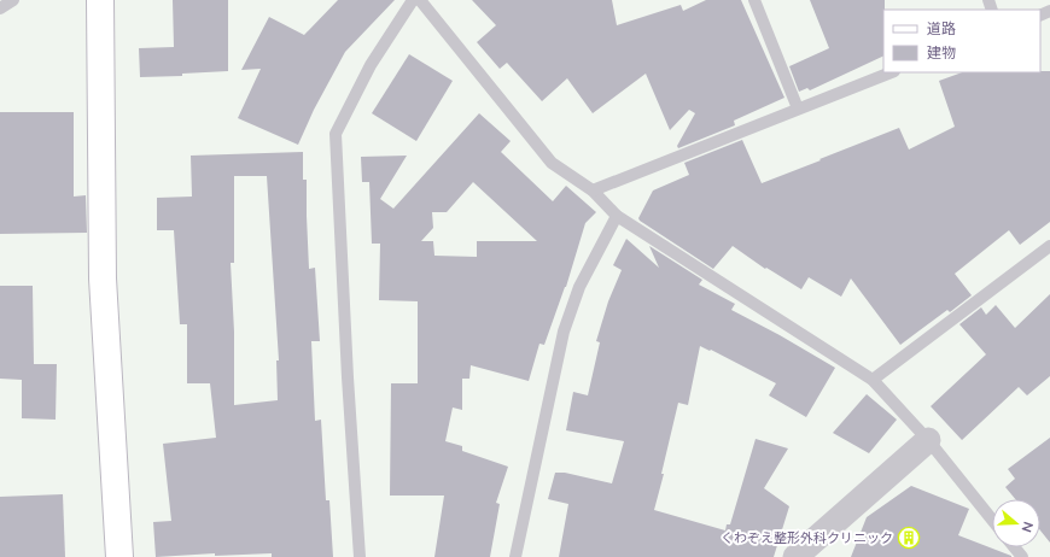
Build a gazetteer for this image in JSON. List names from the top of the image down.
{
  "places": {
    "building": ["くわぞえ整形外科クリニック"]
  },
  "legend": ["道路", "建物"],
  "north": "right"
}
